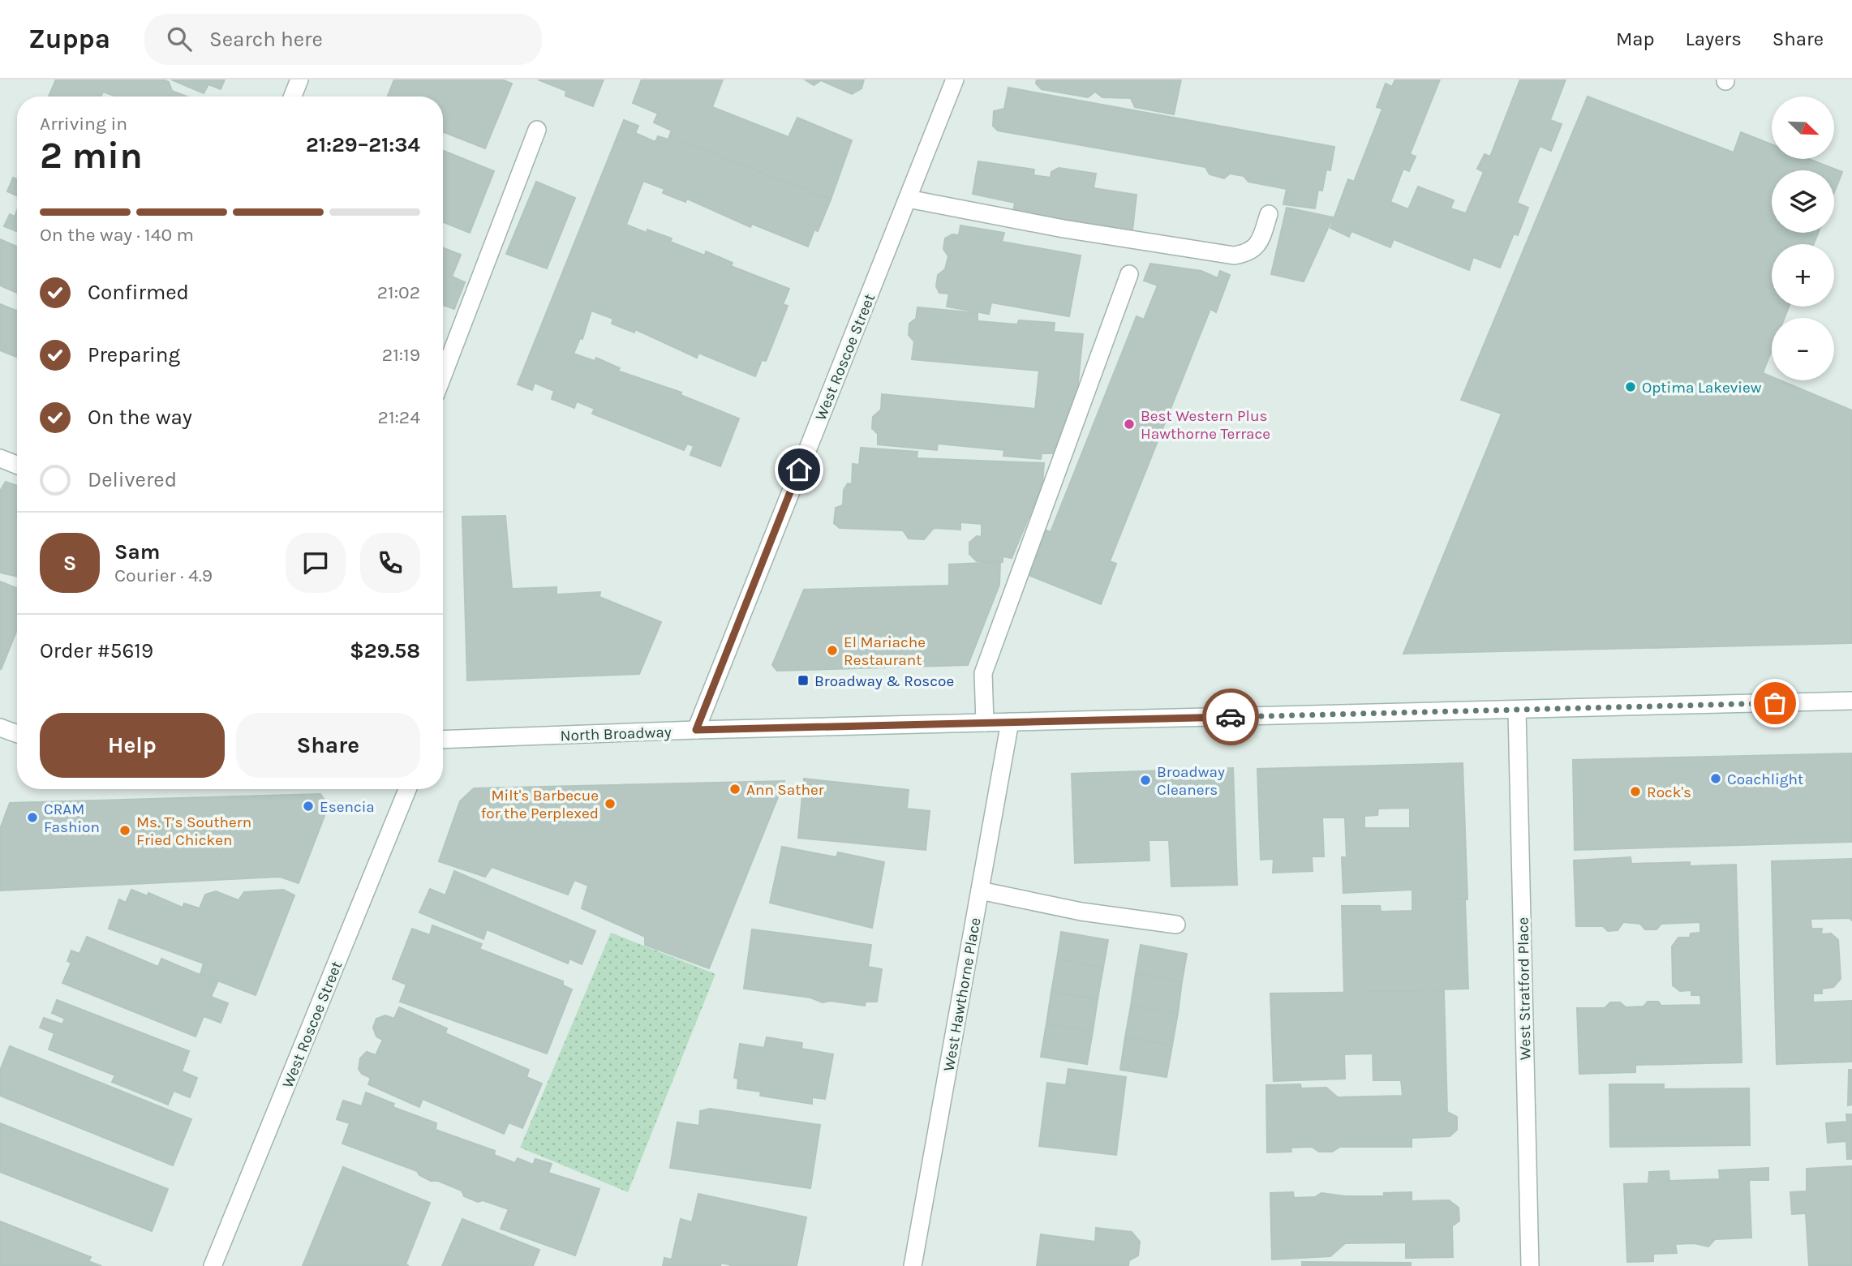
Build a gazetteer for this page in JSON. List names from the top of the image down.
{
  "streets": {
    "street": [
      "West Roscoe Street",
      "North Broadway",
      "West Stratford Place",
      "West Hawthorne Place"
    ]
  },
  "crossings": [
    ["West Roscoe Street", "North Broadway"],
    ["North Broadway", "West Stratford Place"],
    ["North Broadway", "West Hawthorne Place"]
  ],
  "places": {
    "other": [
      "Optima Lakeview",
      "Best Western Plus Hawthorne Terrace",
      "El Mariache Restaurant",
      "Coachlight",
      "Broadway Cleaners",
      "Ann Sather",
      "Rock's",
      "Milt's Barbecue for the Perplexed",
      "Esencia",
      "CRAM Fashion",
      "Ms. T’s Southern Fried Chicken"
    ],
    "transit": ["Broadway & Roscoe"]
  },
  "north": "bottom right",
  "page": {
    "header": "Zuppa",
    "search": "Search here",
    "nav": ["Map", "Layers", "Share"],
    "map_buttons": ["+", "−"],
    "heading": ["2 min", "Arriving in", "21:29–21:34"],
    "panel": [
      "Sam",
      "Courier · 4.9",
      "Order #5619",
      "$29.58"
    ],
    "bar": "On the way · 140 m",
    "list": [
      ["Confirmed", "21:02"],
      ["Preparing", "21:19"],
      ["On the way", "21:24"],
      "Delivered"
    ],
    "round": "S",
    "buttons": ["Help", "Share"]
  }
}
